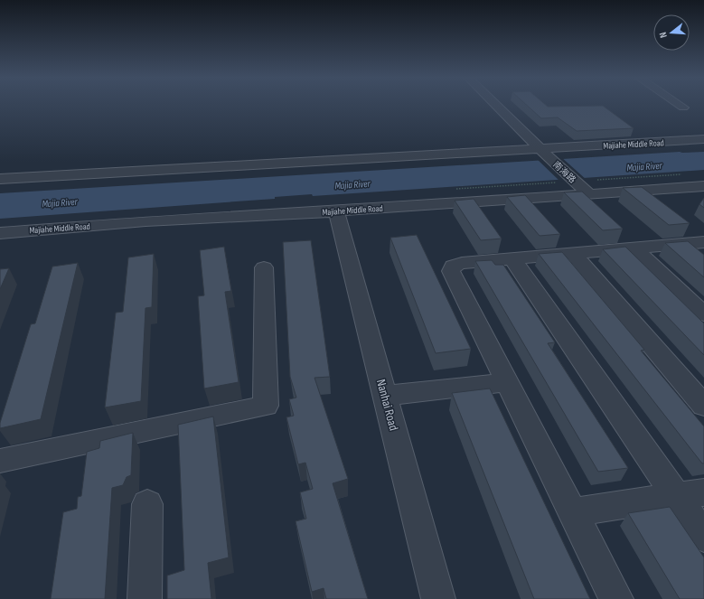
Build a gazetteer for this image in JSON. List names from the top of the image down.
{
  "streets": {
    "street": ["Majiahe Middle Road", "南海路", "Nanhai Road"]
  },
  "crossings": [
    ["Majiahe Middle Road", "南海路"],
    ["Majiahe Middle Road", "Nanhai Road"]
  ],
  "water": ["Majia River"],
  "north": "left"
}
